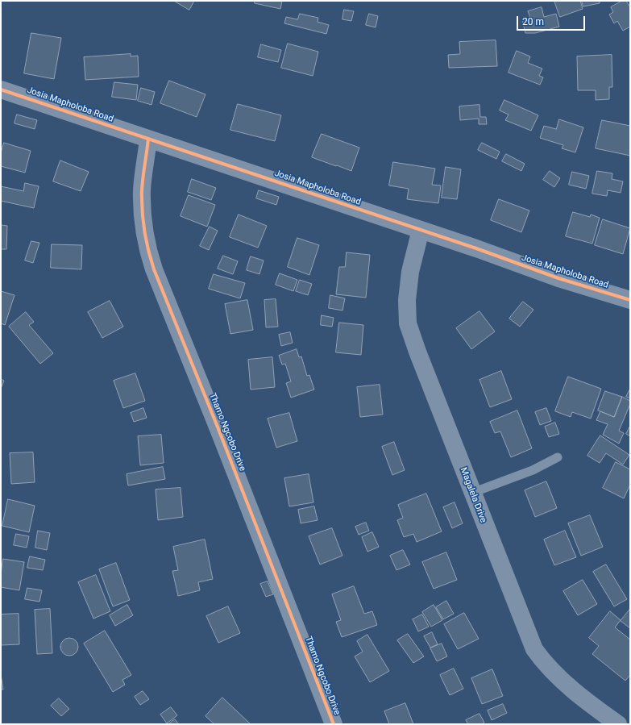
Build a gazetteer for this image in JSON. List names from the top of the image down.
{
  "streets": {
    "street": ["Josia Mapholoba Road", "Thamo Ngcobo Drive", "Magalela Drive"]
  },
  "crossings": [
    ["Josia Mapholoba Road", "Thamo Ngcobo Drive"],
    ["Josia Mapholoba Road", "Magalela Drive"]
  ],
  "scale_bar": "20 m"
}
